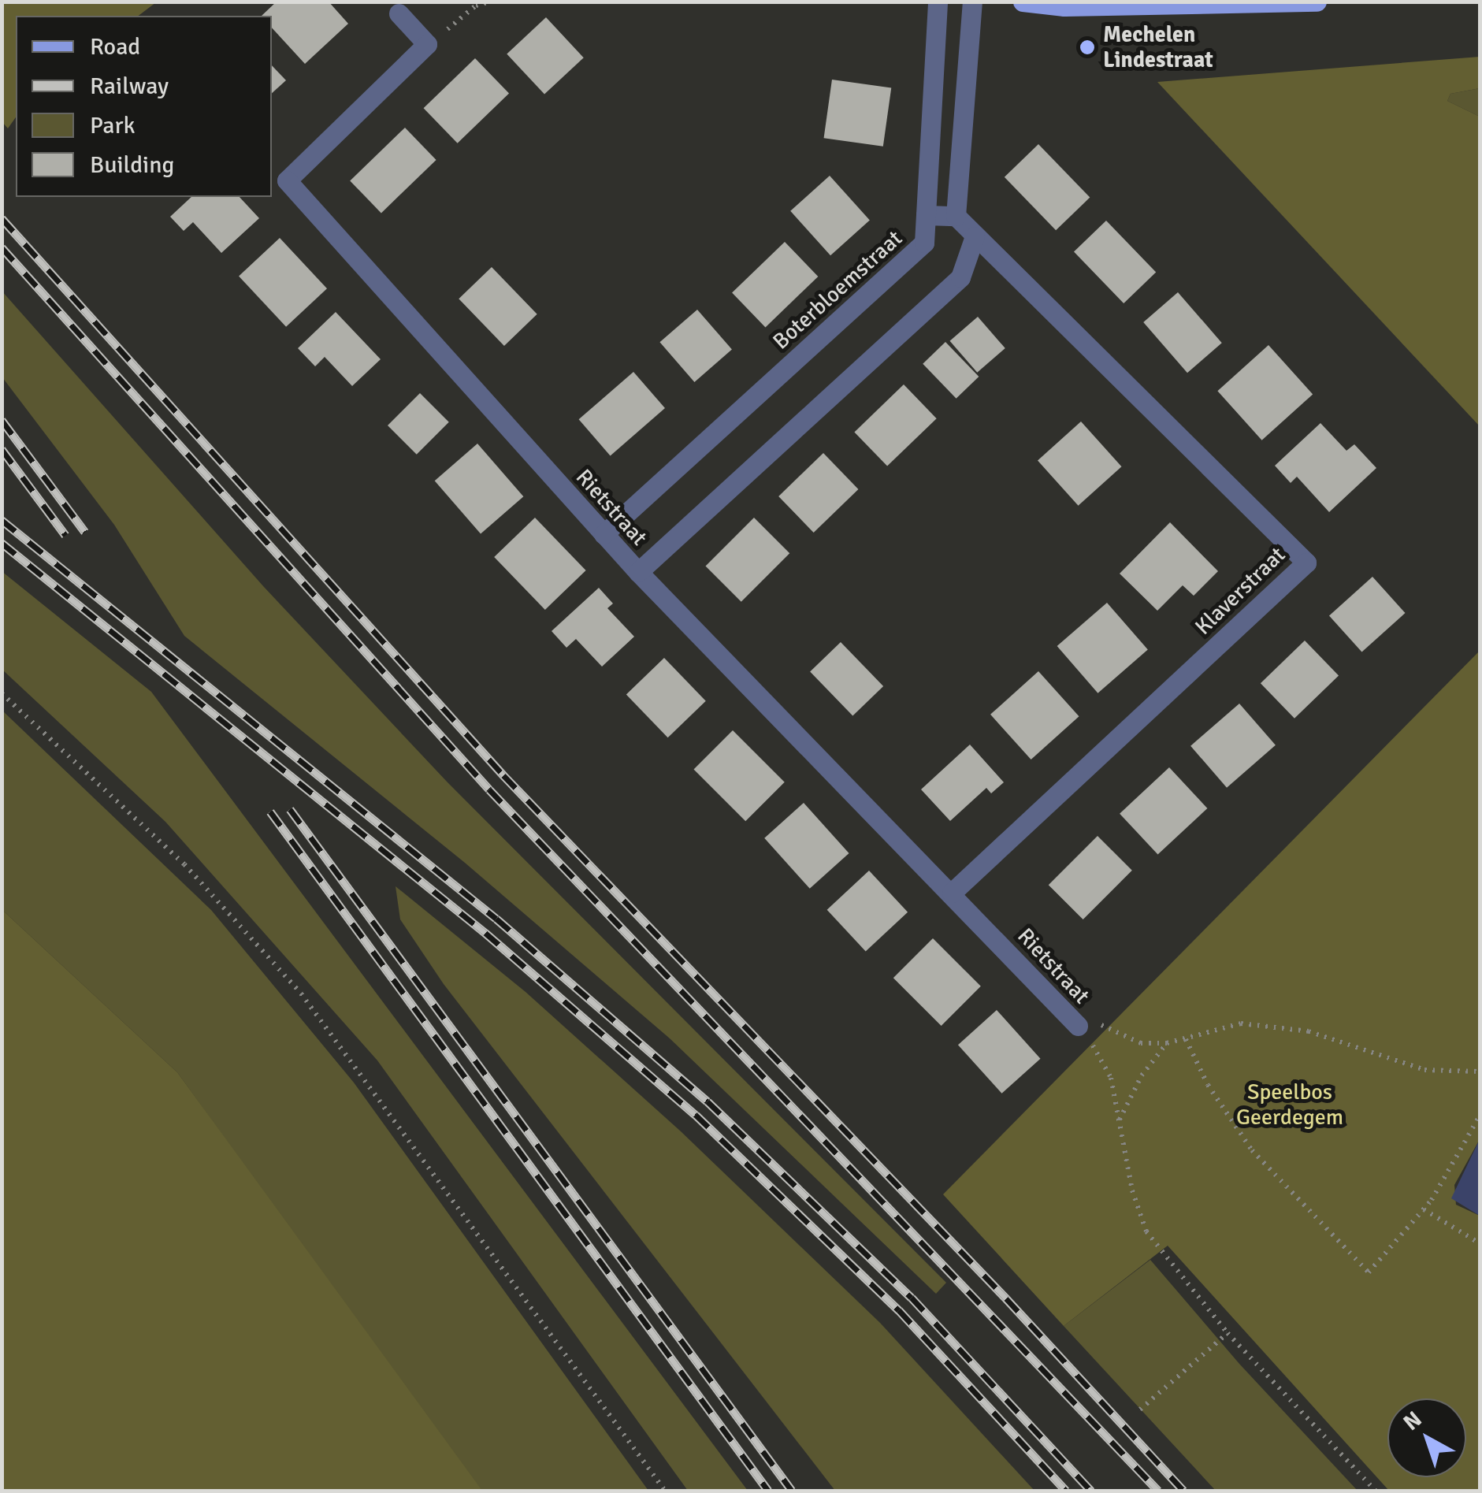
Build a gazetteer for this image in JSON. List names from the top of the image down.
{
  "streets": {
    "street": ["Boterbloemstraat", "Rietstraat", "Klaverstraat"]
  },
  "crossings": [
    ["Boterbloemstraat", "Rietstraat"],
    ["Rietstraat", "Klaverstraat"]
  ],
  "parks": ["Speelbos Geerdegem"],
  "places": ["Mechelen Lindestraat"],
  "legend": [
    "Road",
    "Railway",
    "Park",
    "Building"
  ],
  "north": "top left"
}
